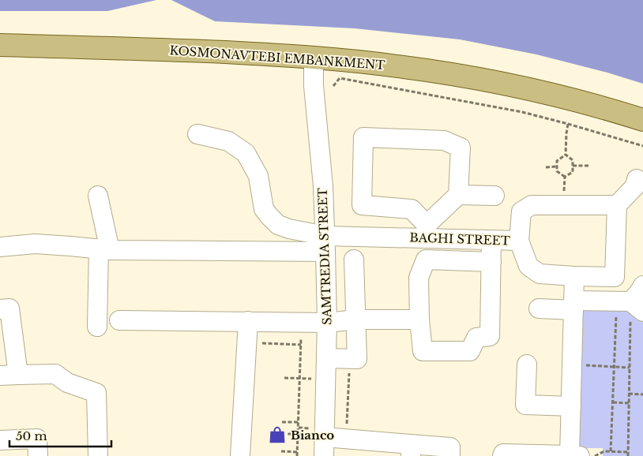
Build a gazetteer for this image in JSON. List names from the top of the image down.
{
  "streets": {
    "main road": ["KOSMONAVTEBI EMBANKMENT"],
    "street": ["BAGHI STREET", "SAMTREDIA STREET"]
  },
  "crossings": [
    ["KOSMONAVTEBI EMBANKMENT", "SAMTREDIA STREET"],
    ["BAGHI STREET", "SAMTREDIA STREET"]
  ],
  "places": {
    "shop": ["Bianco"]
  },
  "scale_bar": "50 m"
}
